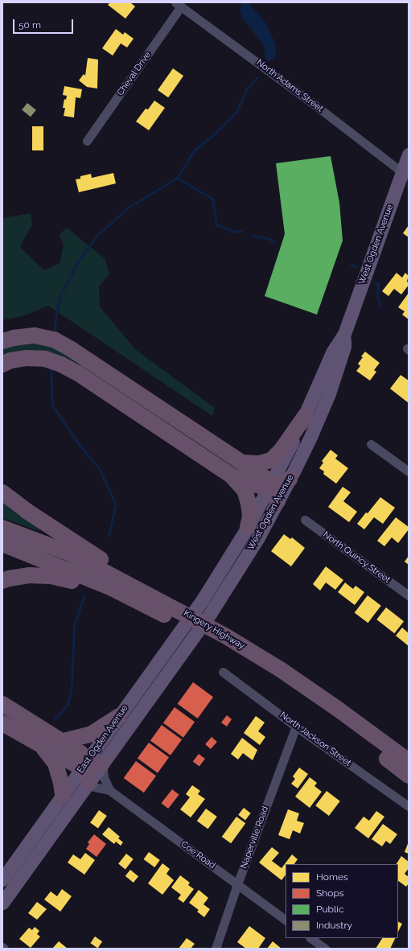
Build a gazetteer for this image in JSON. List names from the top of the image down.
{
  "streets": {
    "highway": ["Kingery Highway"],
    "main road": ["West Ogden Avenue", "East Ogden Avenue"],
    "street": [
      "Cheval Drive",
      "North Adams Street",
      "North Quincy Street",
      "North Jackson Street",
      "Naperville Road",
      "Coe Road"
    ]
  },
  "crossings": [
    ["Cheval Drive", "North Adams Street"],
    ["North Adams Street", "West Ogden Avenue"],
    ["West Ogden Avenue", "East Ogden Avenue"],
    ["East Ogden Avenue", "Coe Road"],
    ["North Jackson Street", "Naperville Road"],
    ["Naperville Road", "Coe Road"]
  ],
  "legend": [
    "Homes",
    "Shops",
    "Public",
    "Industry"
  ],
  "scale_bar": "50 m"
}
